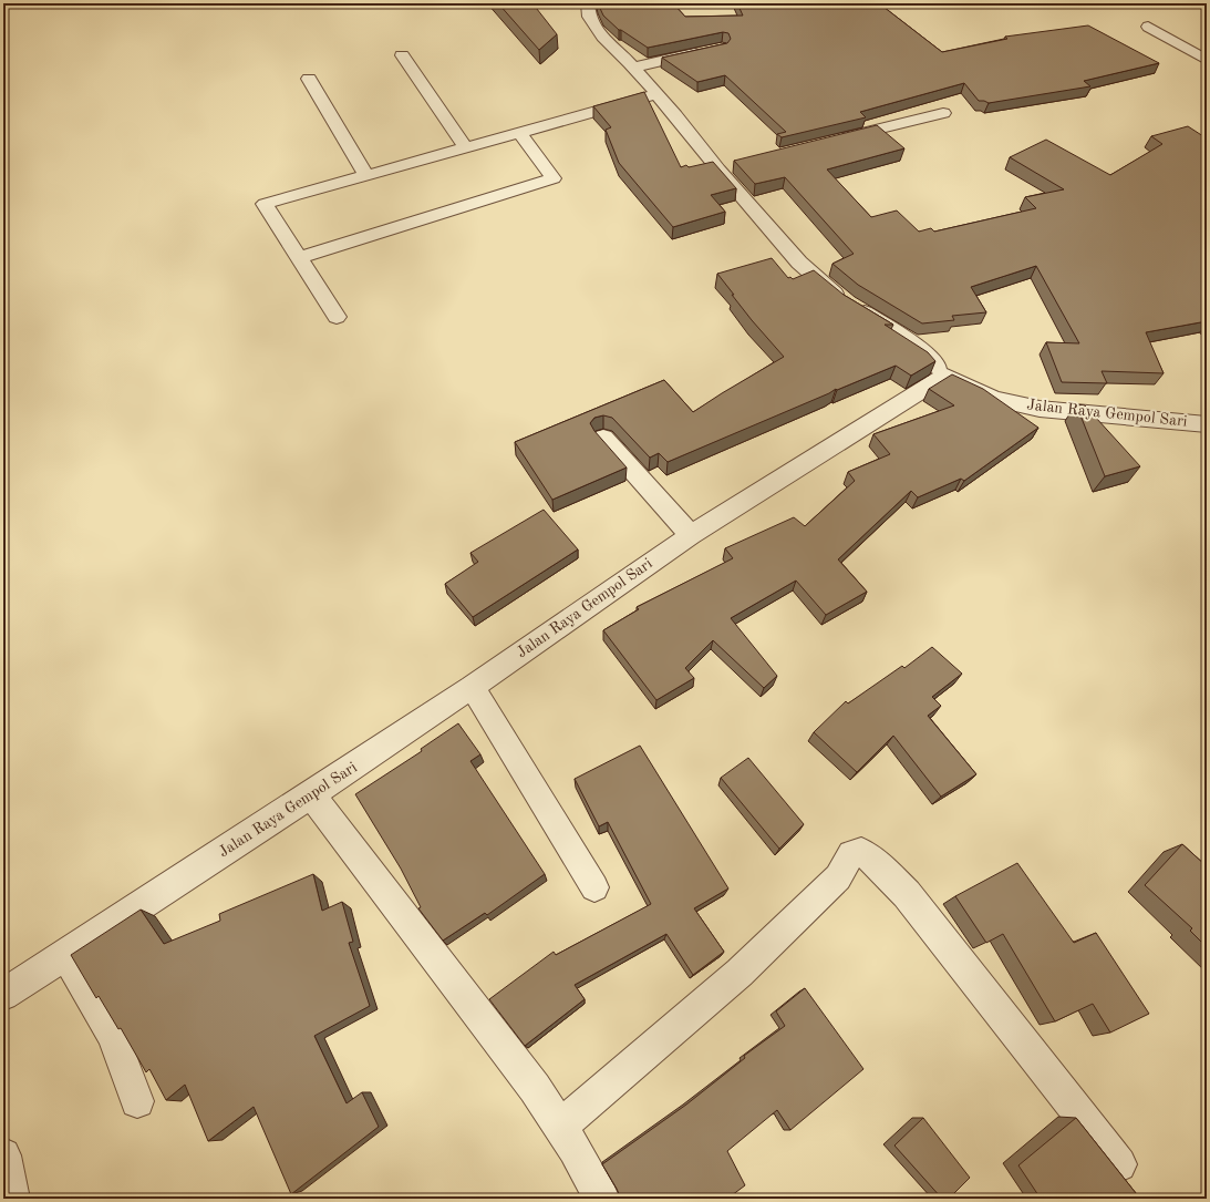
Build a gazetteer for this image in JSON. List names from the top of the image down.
{
  "streets": {
    "street": ["Jalan Raya Gempol Sari"]
  }
}
